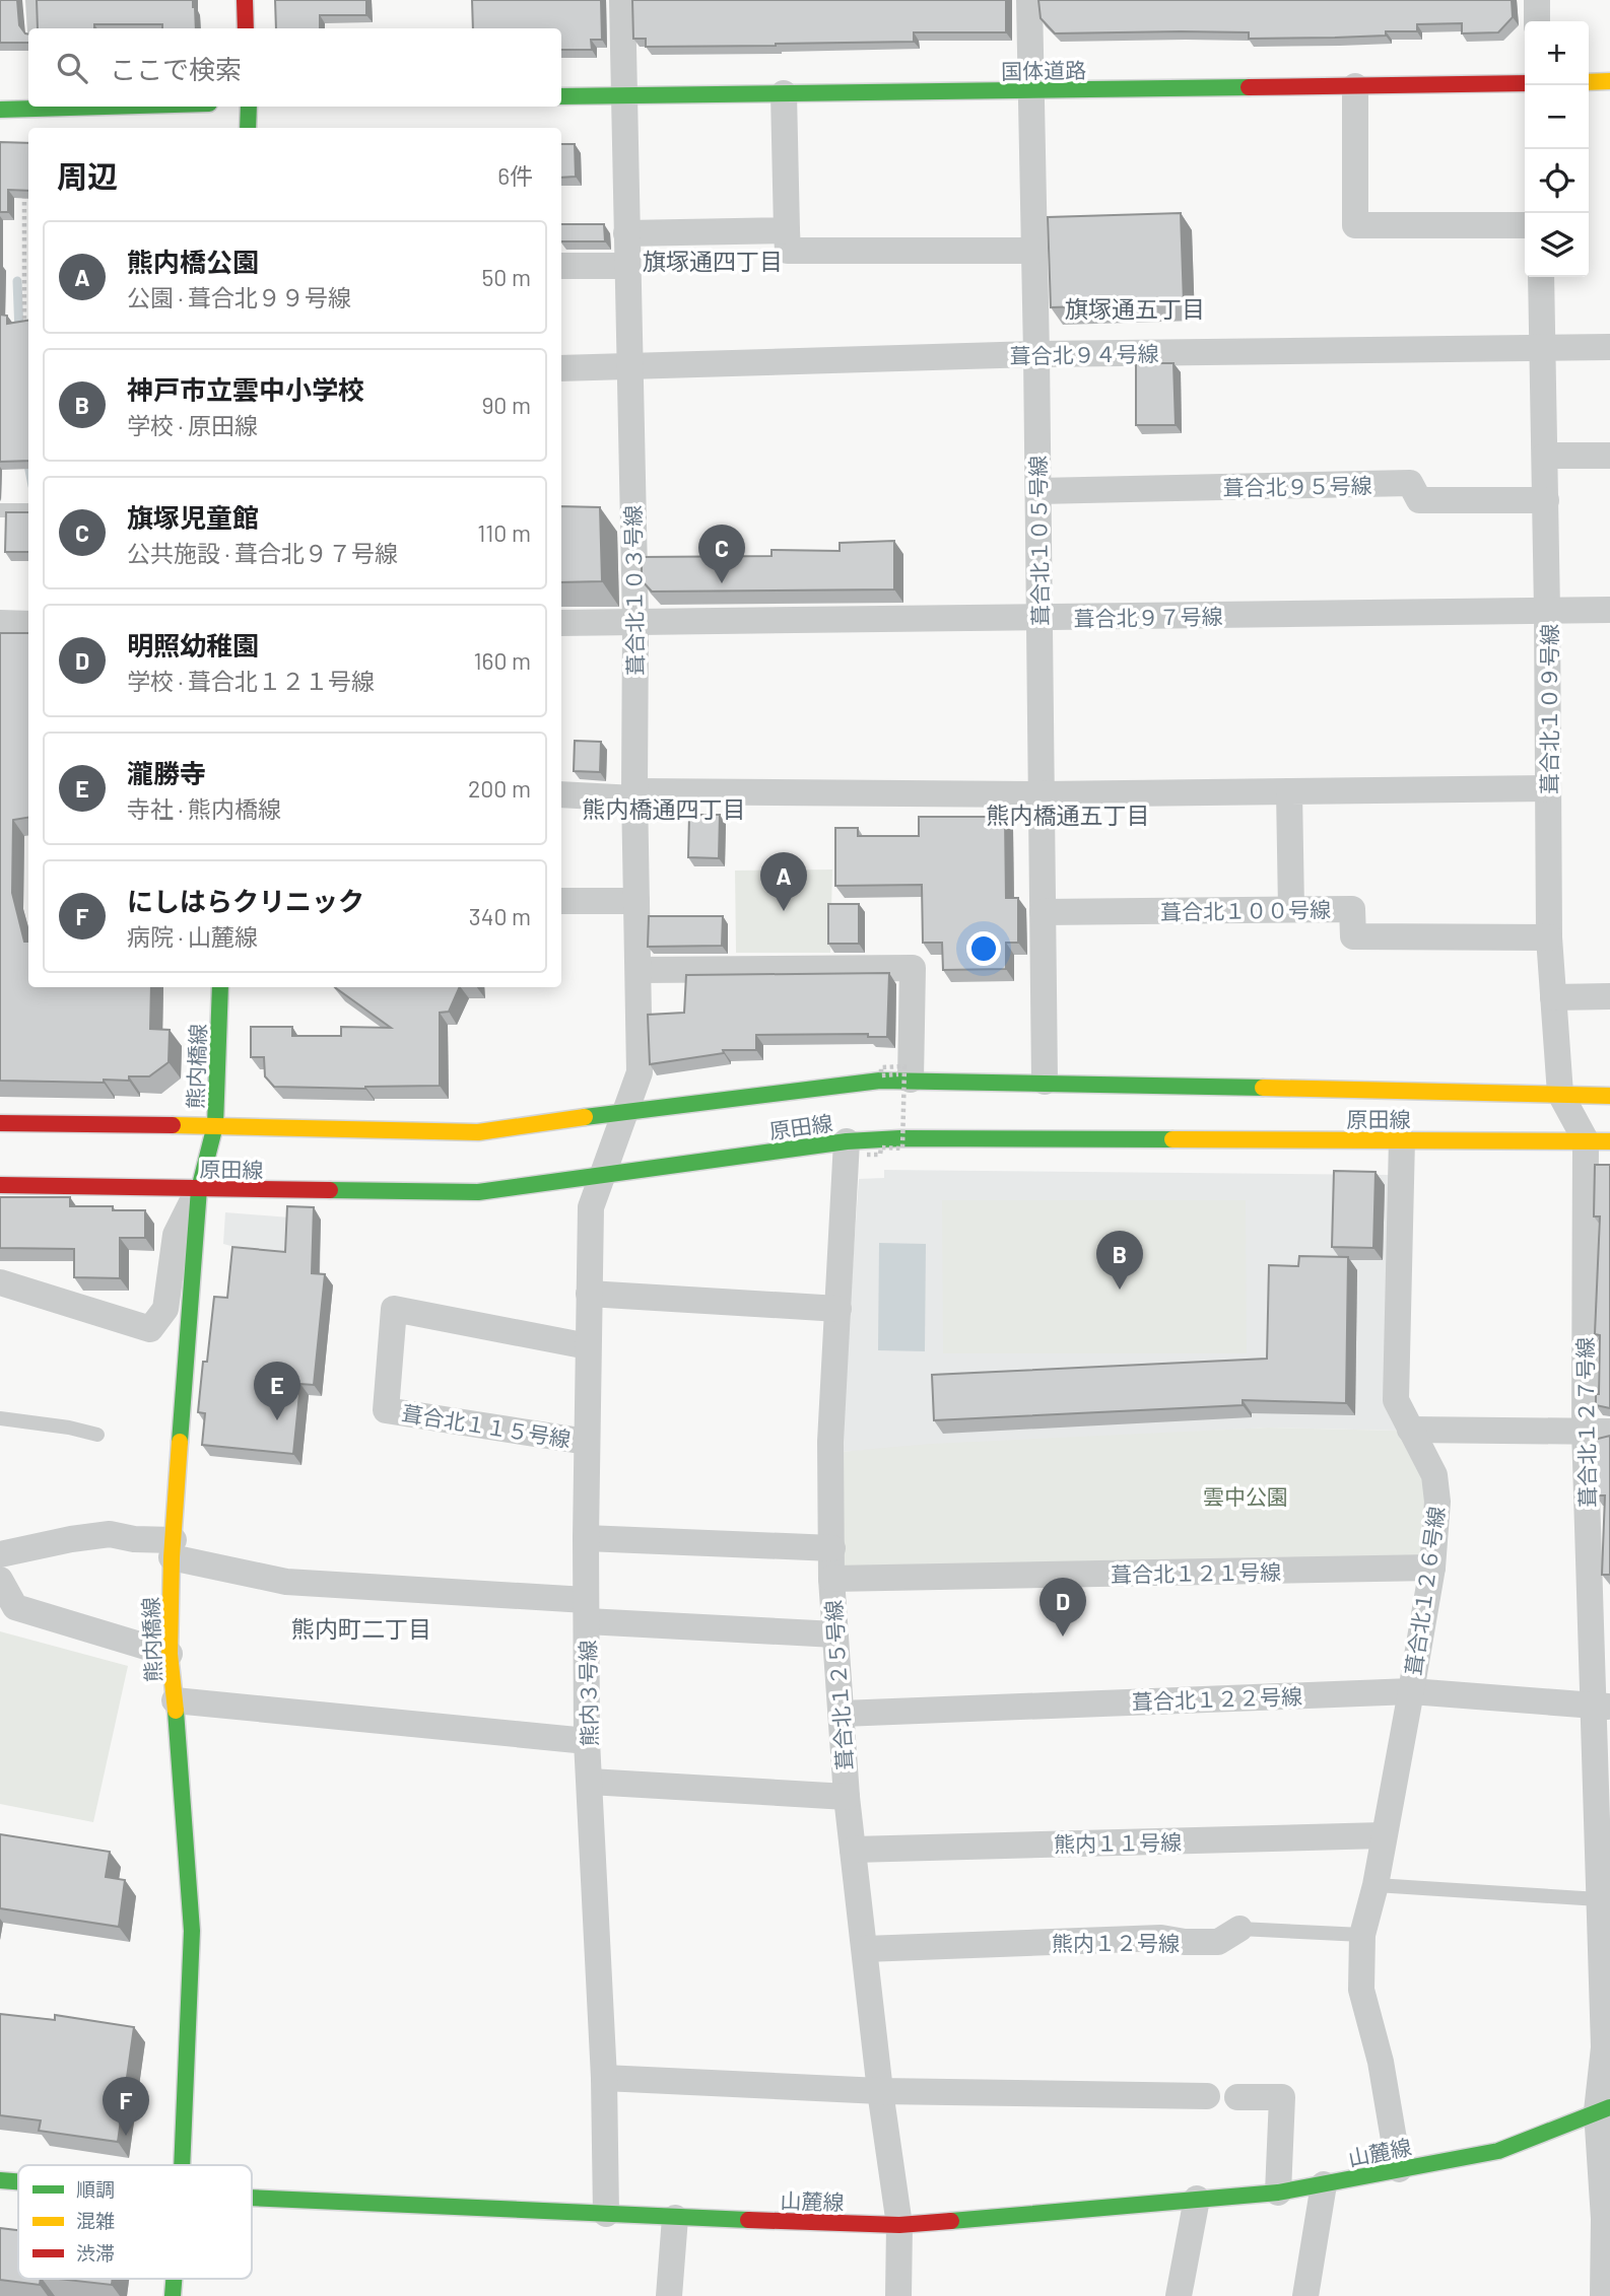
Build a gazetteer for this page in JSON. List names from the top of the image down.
{
  "streets": {
    "main road": [
      "国体道路",
      "熊内橋線",
      "原田線",
      "山麓線"
    ],
    "street": [
      "葺合北９４号線",
      "葺合北９５号線",
      "葺合北１０５号線",
      "葺合北１０３号線",
      "葺合北９７号線",
      "葺合北１０９号線",
      "葺合北１００号線",
      "葺合北１２７号線",
      "葺合北１１５号線",
      "葺合北１２１号線",
      "葺合北１２６号線",
      "葺合北１２５号線",
      "熊内３号線",
      "葺合北１２２号線",
      "熊内１１号線",
      "熊内１２号線"
    ]
  },
  "crossings": [
    ["国体道路", "葺合北１０５号線"],
    ["国体道路", "葺合北１０３号線"],
    ["葺合北９４号線", "葺合北１０５号線"],
    ["葺合北９４号線", "葺合北１０３号線"],
    ["葺合北９４号線", "葺合北１０９号線"],
    ["葺合北９５号線", "葺合北１０５号線"],
    ["葺合北９５号線", "葺合北１０９号線"],
    ["葺合北１０５号線", "葺合北９７号線"],
    ["葺合北１０５号線", "葺合北１００号線"],
    ["葺合北１０５号線", "原田線"],
    ["葺合北１０３号線", "葺合北９７号線"],
    ["葺合北１０３号線", "原田線"],
    ["葺合北１０３号線", "熊内３号線"],
    ["葺合北９７号線", "葺合北１０９号線"],
    ["葺合北１０９号線", "葺合北１００号線"],
    ["葺合北１０９号線", "原田線"],
    ["葺合北１０９号線", "葺合北１２７号線"],
    ["熊内橋線", "原田線"],
    ["原田線", "葺合北１２７号線"],
    ["原田線", "葺合北１２６号線"],
    ["原田線", "葺合北１２５号線"],
    ["原田線", "熊内３号線"],
    ["葺合北１２７号線", "葺合北１２２号線"],
    ["葺合北１２７号線", "山麓線"],
    ["葺合北１１５号線", "熊内３号線"],
    ["葺合北１２１号線", "葺合北１２６号線"],
    ["葺合北１２１号線", "葺合北１２５号線"],
    ["葺合北１２６号線", "葺合北１２２号線"],
    ["葺合北１２６号線", "熊内１１号線"],
    ["葺合北１２６号線", "熊内１２号線"],
    ["葺合北１２６号線", "山麓線"],
    ["葺合北１２５号線", "葺合北１２２号線"],
    ["葺合北１２５号線", "熊内１１号線"],
    ["葺合北１２５号線", "熊内１２号線"],
    ["葺合北１２５号線", "山麓線"],
    ["熊内３号線", "山麓線"]
  ],
  "districts": [
    "旗塚通四丁目",
    "旗塚通五丁目",
    "熊内橋通四丁目",
    "熊内橋通五丁目",
    "熊内町二丁目"
  ],
  "parks": ["雲中公園"],
  "legend": ["順調", "混雑", "渋滞"],
  "page": {
    "map_buttons": ["+", "−"],
    "search": "ここで検索",
    "heading": ["周辺", "6件"],
    "list": [
      {
        "mark": "A",
        "name": "熊内橋公園",
        "note": "公園 · 葺合北９９号線",
        "value": "50 m"
      },
      {
        "mark": "B",
        "name": "神戸市立雲中小学校",
        "note": "学校 · 原田線",
        "value": "90 m"
      },
      {
        "mark": "C",
        "name": "旗塚児童館",
        "note": "公共施設 · 葺合北９７号線",
        "value": "110 m"
      },
      {
        "mark": "D",
        "name": "明照幼稚園",
        "note": "学校 · 葺合北１２１号線",
        "value": "160 m"
      },
      {
        "mark": "E",
        "name": "瀧勝寺",
        "note": "寺社 · 熊内橋線",
        "value": "200 m"
      },
      {
        "mark": "F",
        "name": "にしはらクリニック",
        "note": "病院 · 山麓線",
        "value": "340 m"
      }
    ],
    "pins": [
      "C",
      "A",
      "B",
      "E",
      "D",
      "F"
    ]
  }
}
